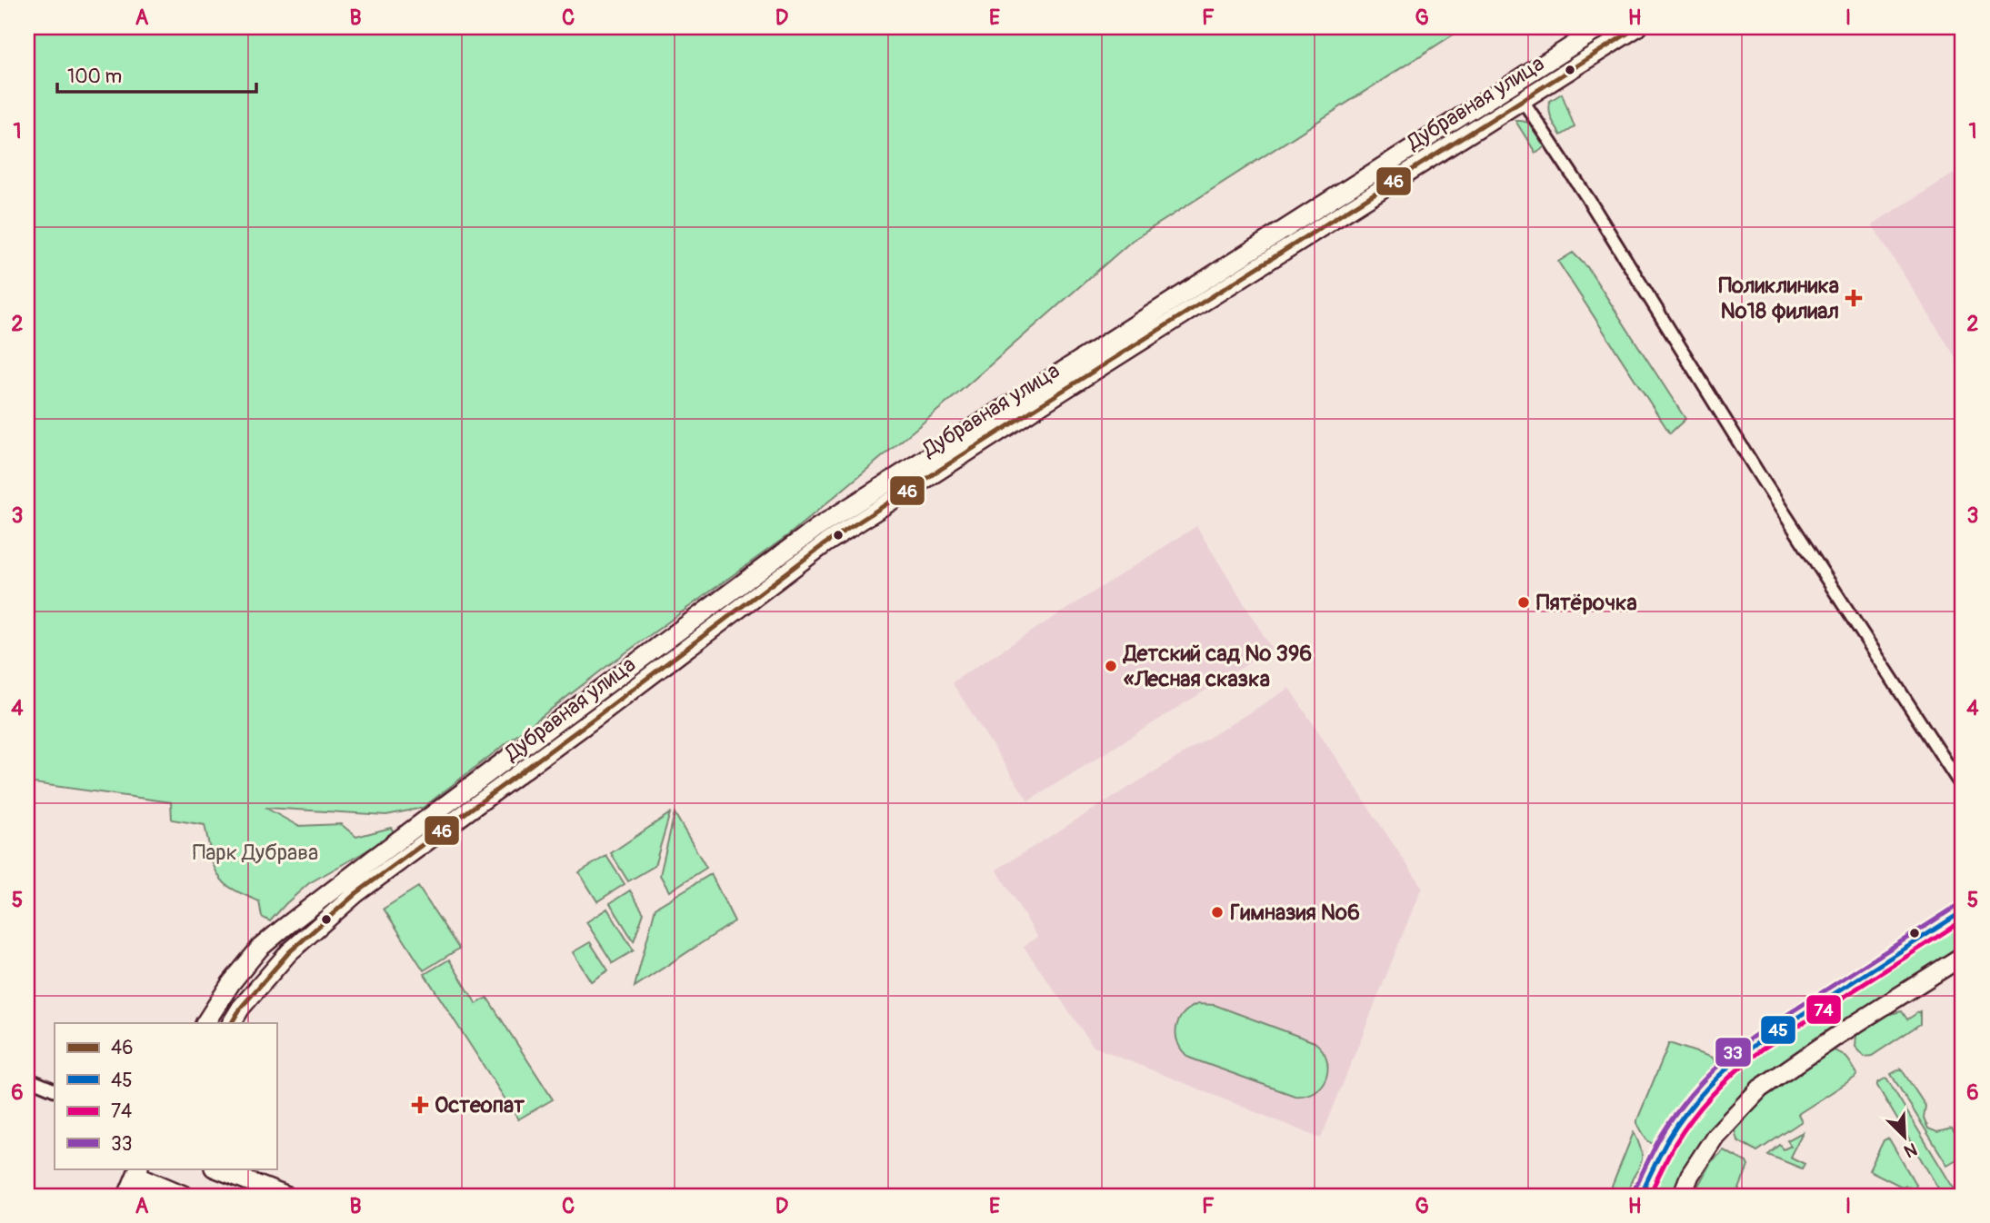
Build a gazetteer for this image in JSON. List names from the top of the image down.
{
  "streets": {
    "street": ["Дубравная улица"]
  },
  "parks": ["Парк Дубрава"],
  "places": {
    "health": ["Поликлиника №18 филиал", "Остеопат"],
    "other": ["Пятёрочка", "Детский сад № 396 «Лесная сказка", "Гимназия №6"]
  },
  "lines": [
    "transit line 46",
    "transit line 33",
    "transit line 45",
    "transit line 74"
  ],
  "legend": [
    "46",
    "45",
    "74",
    "33"
  ],
  "scale_bar": "100 m",
  "north": "bottom right",
  "grid": {
    "columns": [
      "A",
      "B",
      "C",
      "D",
      "E",
      "F",
      "G",
      "H",
      "I"
    ],
    "rows": [
      "1",
      "2",
      "3",
      "4",
      "5",
      "6"
    ]
  }
}
